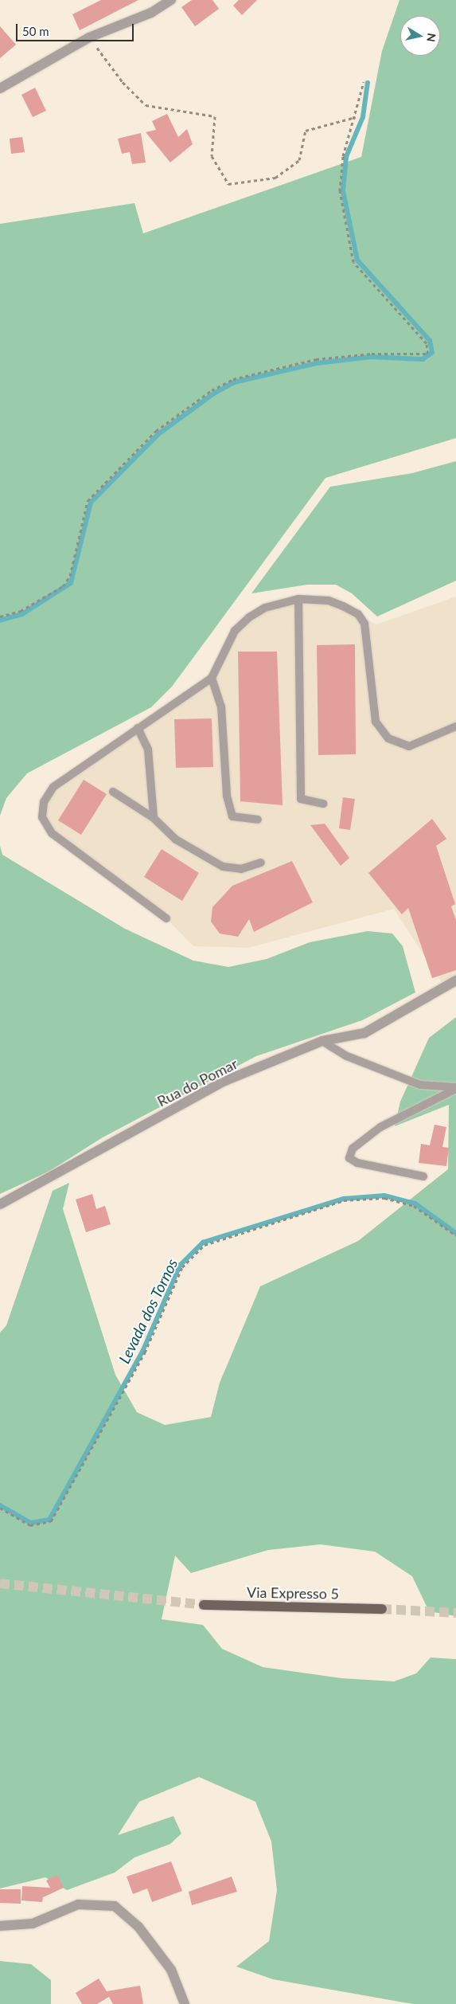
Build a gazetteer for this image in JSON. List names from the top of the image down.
{
  "streets": {
    "main road": ["Via Expresso 5"],
    "street": ["Rua do Pomar"]
  },
  "water": ["Levada dos Tornos"],
  "scale_bar": "50 m",
  "north": "right"
}
